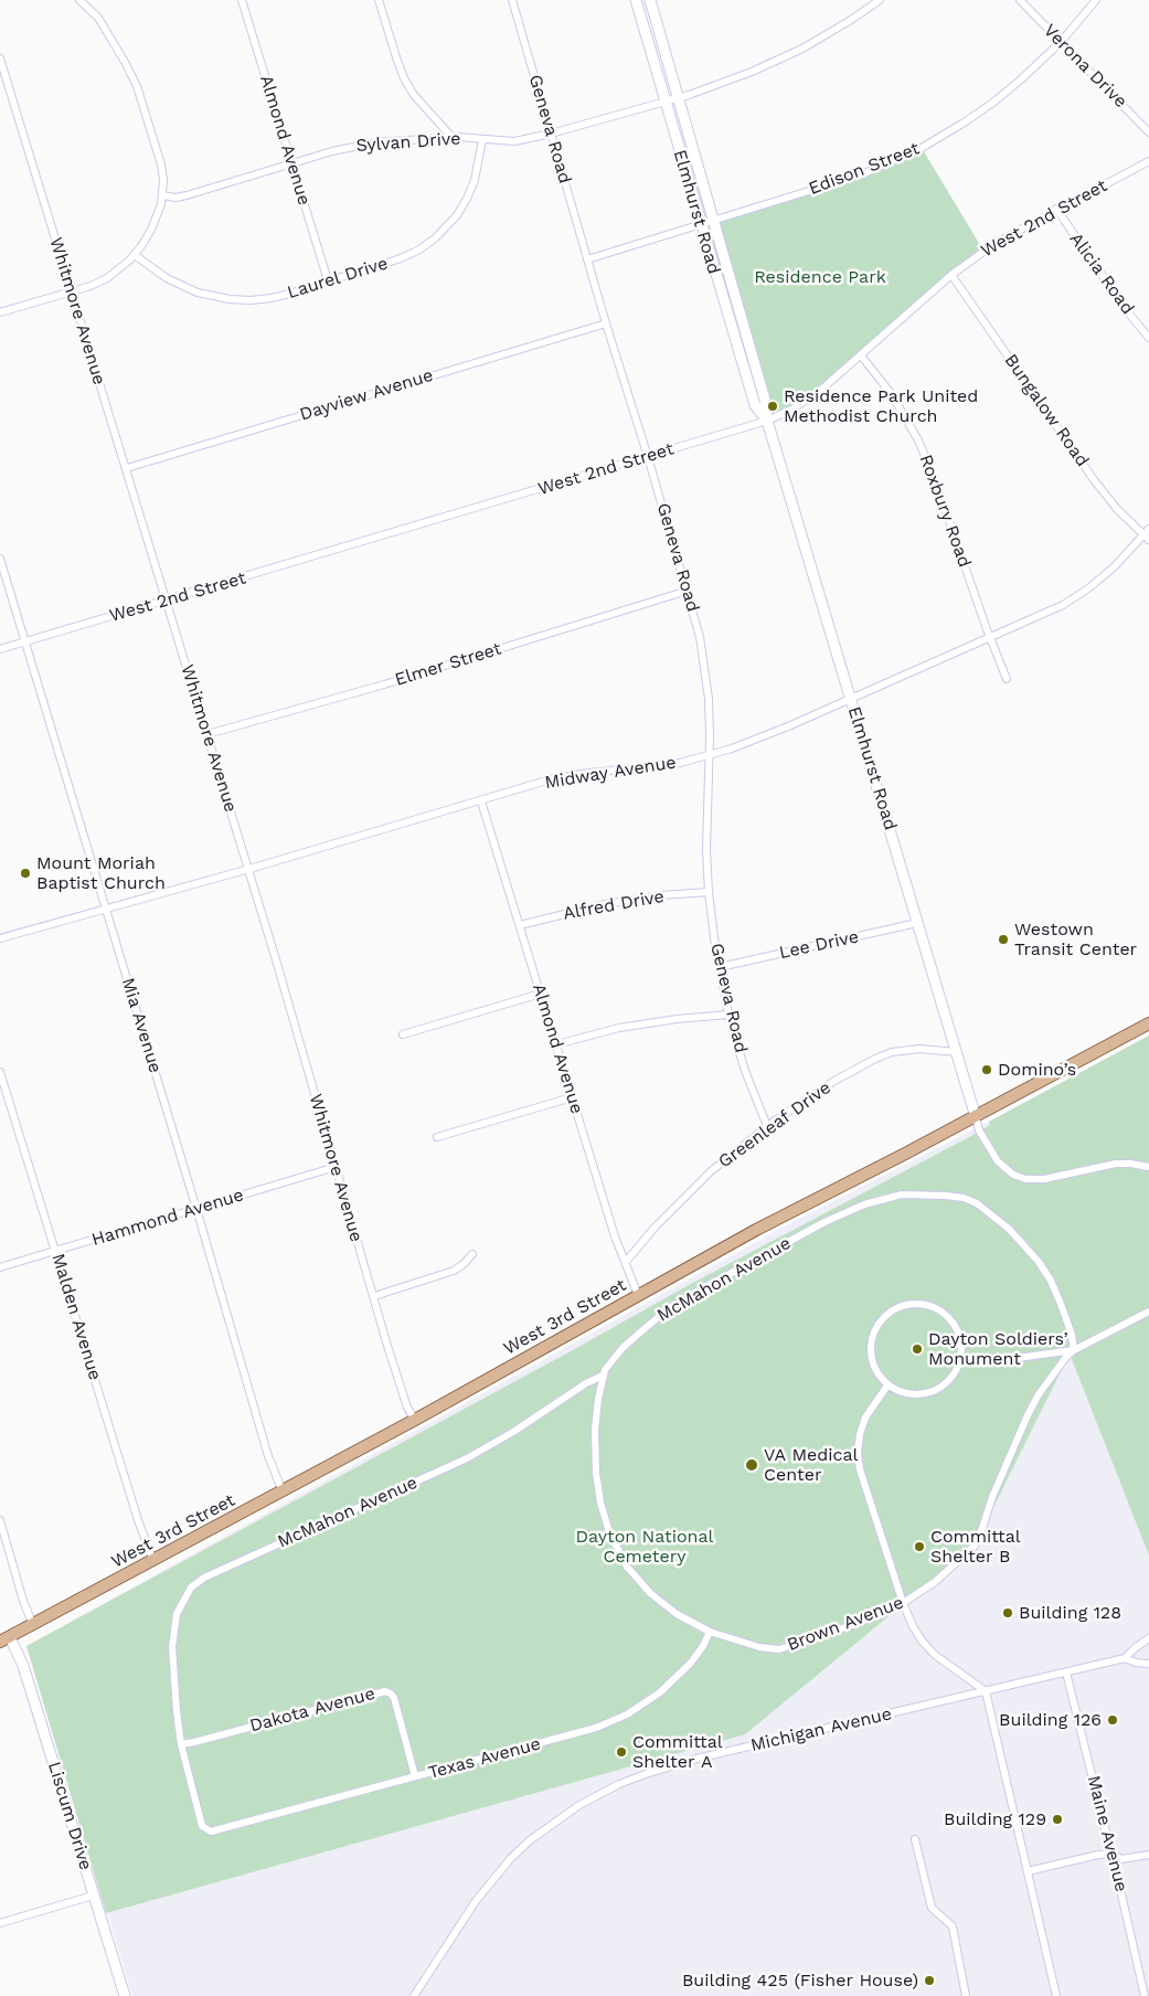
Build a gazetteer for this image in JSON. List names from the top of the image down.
{
  "streets": {
    "main road": ["West 3rd Street"],
    "street": [
      "Verona Drive",
      "Geneva Road",
      "Almond Avenue",
      "Sylvan Drive",
      "Edison Street",
      "Elmhurst Road",
      "West 2nd Street",
      "Alicia Road",
      "Laurel Drive",
      "Whitmore Avenue",
      "Dayview Avenue",
      "Bungalow Road",
      "Roxbury Road",
      "Elmer Street",
      "Midway Avenue",
      "Alfred Drive",
      "Lee Drive",
      "Mia Avenue",
      "Greenleaf Drive",
      "Hammond Avenue",
      "McMahon Avenue",
      "Malden Avenue",
      "Brown Avenue",
      "Dakota Avenue",
      "Michigan Avenue",
      "Texas Avenue",
      "Liscum Drive",
      "Maine Avenue"
    ]
  },
  "crossings": [
    ["Verona Drive", "Edison Street"],
    ["Geneva Road", "Sylvan Drive"],
    ["Geneva Road", "Edison Street"],
    ["Geneva Road", "West 2nd Street"],
    ["Geneva Road", "Dayview Avenue"],
    ["Geneva Road", "Elmer Street"],
    ["Geneva Road", "Midway Avenue"],
    ["Geneva Road", "Alfred Drive"],
    ["Geneva Road", "Lee Drive"],
    ["Geneva Road", "Greenleaf Drive"],
    ["Almond Avenue", "Sylvan Drive"],
    ["Almond Avenue", "Laurel Drive"],
    ["Almond Avenue", "Midway Avenue"],
    ["Almond Avenue", "Alfred Drive"],
    ["Almond Avenue", "Greenleaf Drive"],
    ["Almond Avenue", "West 3rd Street"],
    ["Sylvan Drive", "Elmhurst Road"],
    ["Sylvan Drive", "Laurel Drive"],
    ["Edison Street", "Elmhurst Road"],
    ["Elmhurst Road", "West 2nd Street"],
    ["Elmhurst Road", "Midway Avenue"],
    ["Elmhurst Road", "Lee Drive"],
    ["Elmhurst Road", "Greenleaf Drive"],
    ["Elmhurst Road", "West 3rd Street"],
    ["West 2nd Street", "Alicia Road"],
    ["West 2nd Street", "Whitmore Avenue"],
    ["West 2nd Street", "Bungalow Road"],
    ["West 2nd Street", "Roxbury Road"],
    ["West 2nd Street", "Mia Avenue"],
    ["Whitmore Avenue", "Dayview Avenue"],
    ["Whitmore Avenue", "Elmer Street"],
    ["Whitmore Avenue", "Midway Avenue"],
    ["Whitmore Avenue", "Hammond Avenue"],
    ["Whitmore Avenue", "West 3rd Street"],
    ["Bungalow Road", "Midway Avenue"],
    ["Roxbury Road", "Midway Avenue"],
    ["Midway Avenue", "Mia Avenue"],
    ["Mia Avenue", "Hammond Avenue"],
    ["Mia Avenue", "West 3rd Street"],
    ["Hammond Avenue", "Malden Avenue"],
    ["McMahon Avenue", "Brown Avenue"],
    ["McMahon Avenue", "Dakota Avenue"],
    ["McMahon Avenue", "Texas Avenue"],
    ["Malden Avenue", "West 3rd Street"],
    ["West 3rd Street", "Liscum Drive"],
    ["Brown Avenue", "Texas Avenue"],
    ["Dakota Avenue", "Texas Avenue"],
    ["Michigan Avenue", "Maine Avenue"]
  ],
  "parks": ["Residence Park", "Dayton National Cemetery"],
  "places": [
    "Residence Park United Methodist Church",
    "Mount Moriah Baptist Church",
    "Westown Transit Center",
    "Domino’s",
    "Dayton Soldiers’ Monument",
    "VA Medical Center",
    "Committal Shelter B",
    "Building 128",
    "Building 126",
    "Committal Shelter A",
    "Building 129",
    "Building 425 (Fisher House)"
  ]
}
